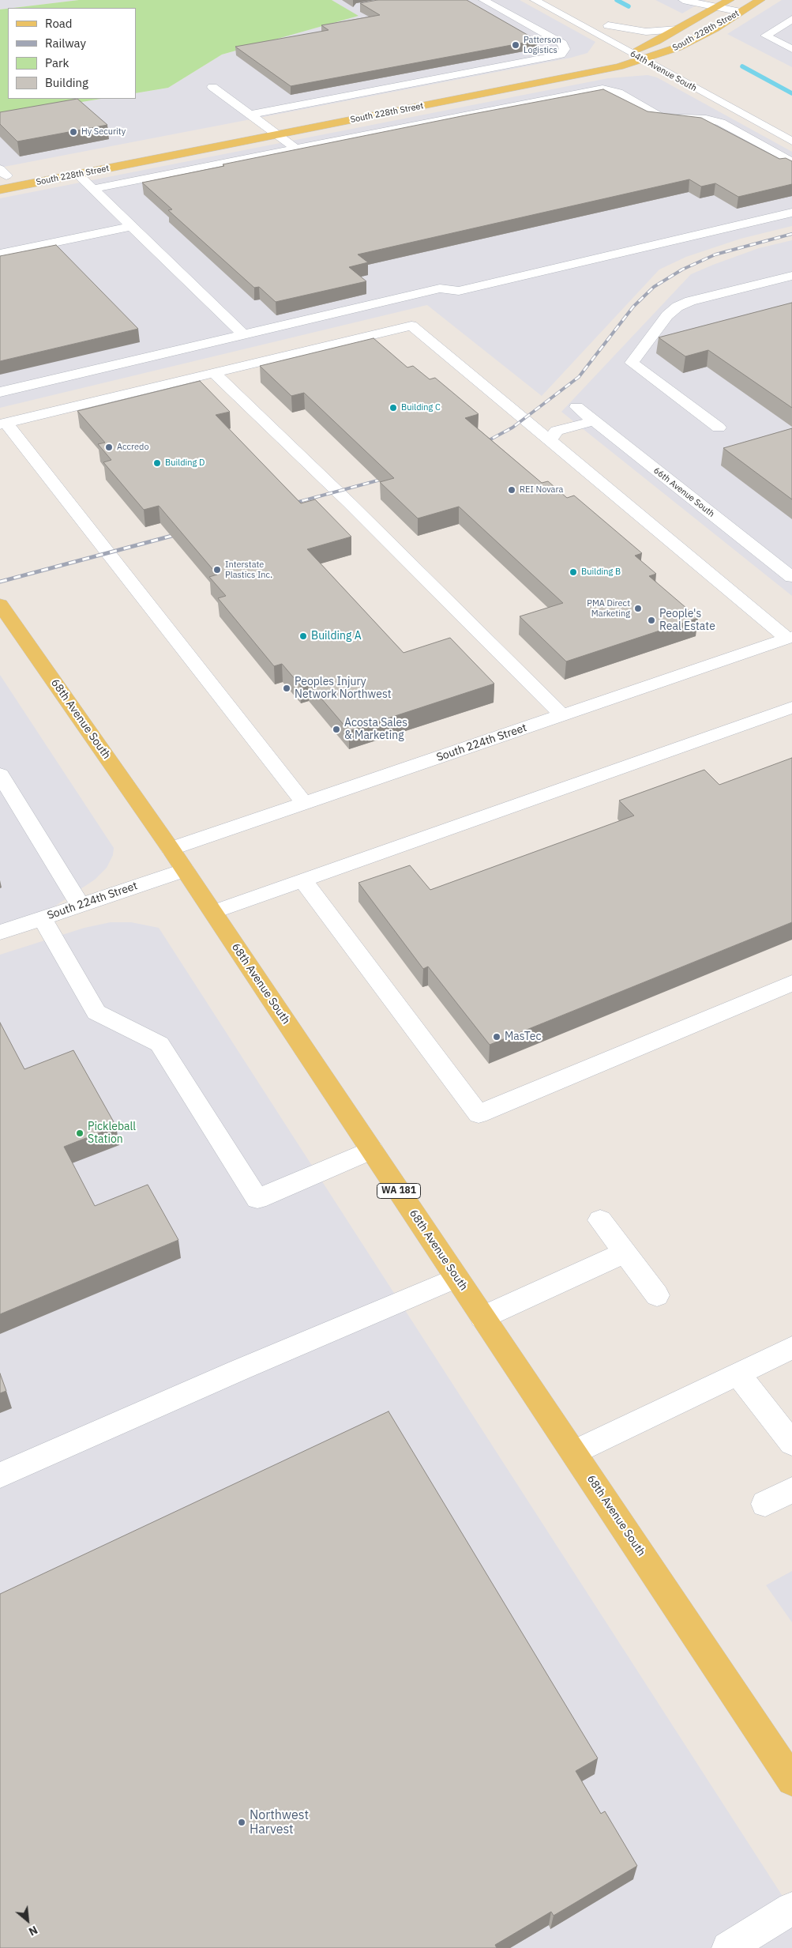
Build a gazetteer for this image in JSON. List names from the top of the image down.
{
  "streets": {
    "main road": ["South 228th Street", "68th Avenue South", "WA 181"],
    "street": ["64th Avenue South", "66th Avenue South", "South 224th Street"]
  },
  "crossings": [
    ["South 228th Street", "64th Avenue South"],
    ["68th Avenue South", "South 224th Street"]
  ],
  "places": [
    "Patterson Logistics",
    "Hy Security",
    "Building C",
    "Accredo",
    "Building D",
    "REI Novara",
    "Interstate Plastics Inc.",
    "Building B",
    "PMA Direct Marketing",
    "People's Real Estate",
    "Building A",
    "Peoples Injury Network Northwest",
    "Acosta Sales & Marketing",
    "MasTec",
    "Pickleball Station",
    "Northwest Harvest"
  ],
  "legend": [
    "Road",
    "Railway",
    "Park",
    "Building"
  ],
  "north": "bottom right"
}
